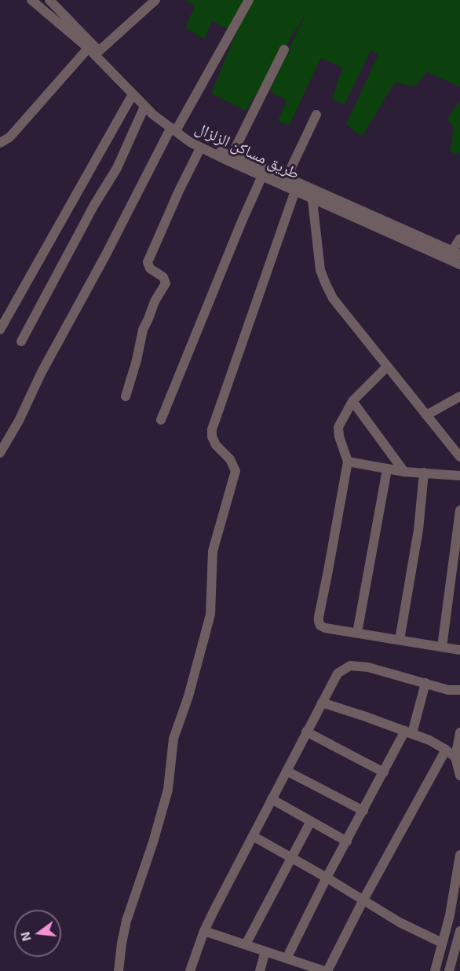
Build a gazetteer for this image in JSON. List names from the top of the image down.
{
  "streets": {
    "street": ["طريق مساكن الزلزال"]
  },
  "north": "left"
}
